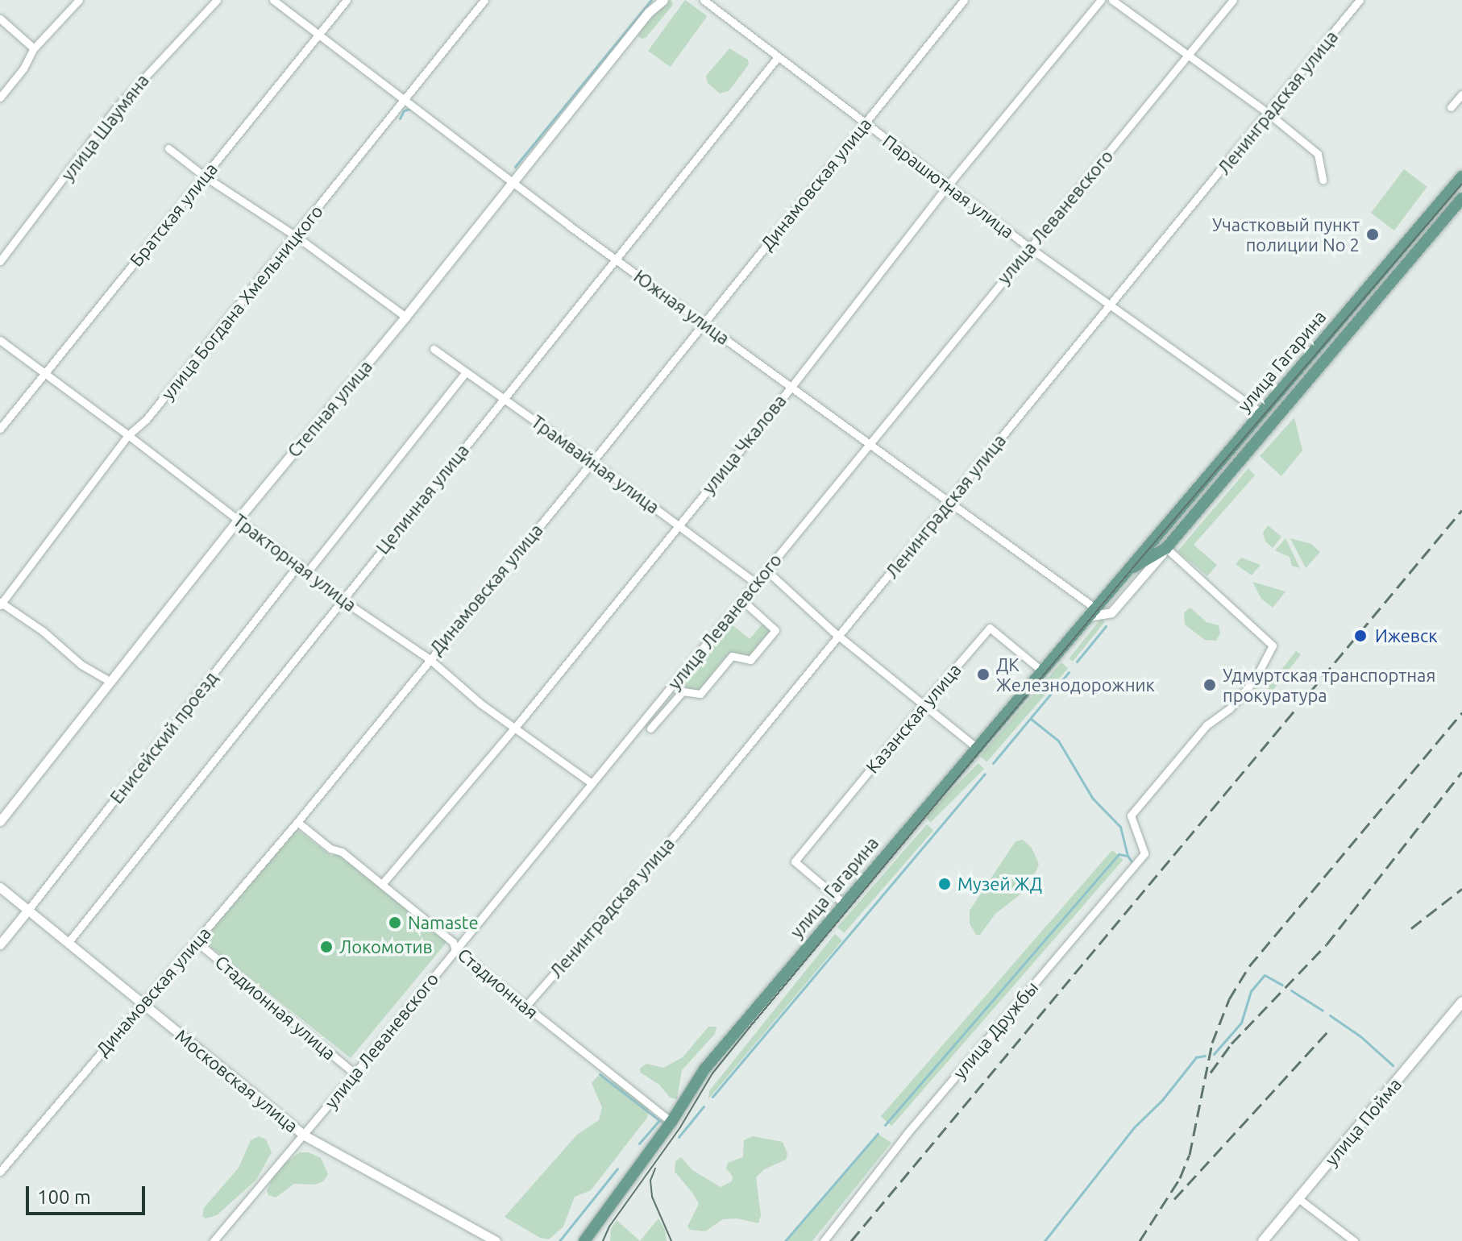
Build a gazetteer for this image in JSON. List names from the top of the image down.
{
  "streets": {
    "main road": ["улица Гагарина", "улица Пойма"],
    "street": [
      "Ленинградская улица",
      "улица Шаумяна",
      "Динамовская улица",
      "Парашютная улица",
      "Братская улица",
      "улица Леваневского",
      "улица Богдана Хмельницкого",
      "Южная улица",
      "Степная улица",
      "улица Чкалова",
      "Трамвайная улица",
      "Целинная улица",
      "Тракторная улица",
      "Казанская улица",
      "Енисейский проезд",
      "Стадионная",
      "Стадионная улица",
      "улица Дружбы",
      "Московская улица"
    ]
  },
  "crossings": [
    ["Ленинградская улица", "Парашютная улица"],
    ["Ленинградская улица", "Южная улица"],
    ["Ленинградская улица", "Стадионная"],
    ["Динамовская улица", "Парашютная улица"],
    ["Динамовская улица", "Южная улица"],
    ["Динамовская улица", "Трамвайная улица"],
    ["Динамовская улица", "Тракторная улица"],
    ["Динамовская улица", "Стадионная"],
    ["Динамовская улица", "Стадионная улица"],
    ["Динамовская улица", "Московская улица"],
    ["Парашютная улица", "улица Леваневского"],
    ["Парашютная улица", "улица Гагарина"],
    ["Парашютная улица", "улица Чкалова"],
    ["Парашютная улица", "Целинная улица"],
    ["Братская улица", "Южная улица"],
    ["Братская улица", "Тракторная улица"],
    ["улица Леваневского", "Южная улица"],
    ["улица Леваневского", "Трамвайная улица"],
    ["улица Леваневского", "Тракторная улица"],
    ["улица Леваневского", "Стадионная"],
    ["улица Леваневского", "Стадионная улица"],
    ["улица Леваневского", "Московская улица"],
    ["улица Богдана Хмельницкого", "Южная улица"],
    ["улица Богдана Хмельницкого", "Тракторная улица"],
    ["Южная улица", "улица Гагарина"],
    ["Южная улица", "Степная улица"],
    ["Южная улица", "улица Чкалова"],
    ["Южная улица", "Целинная улица"],
    ["улица Гагарина", "Казанская улица"],
    ["улица Гагарина", "Стадионная"],
    ["улица Гагарина", "улица Дружбы"],
    ["Степная улица", "Тракторная улица"],
    ["улица Чкалова", "Трамвайная улица"],
    ["улица Чкалова", "Тракторная улица"],
    ["улица Чкалова", "Стадионная"],
    ["Трамвайная улица", "Целинная улица"],
    ["Целинная улица", "Тракторная улица"],
    ["Целинная улица", "Московская улица"],
    ["Тракторная улица", "Енисейский проезд"],
    ["Енисейский проезд", "Московская улица"]
  ],
  "places": [
    "Участковый пункт полиции No 2",
    "Ижевск",
    "ДК Железнодорожник",
    "Удмуртская транспортная прокуратура",
    "Музей ЖД",
    "Namaste",
    "Локомотив"
  ],
  "scale_bar": "100 m"
}
